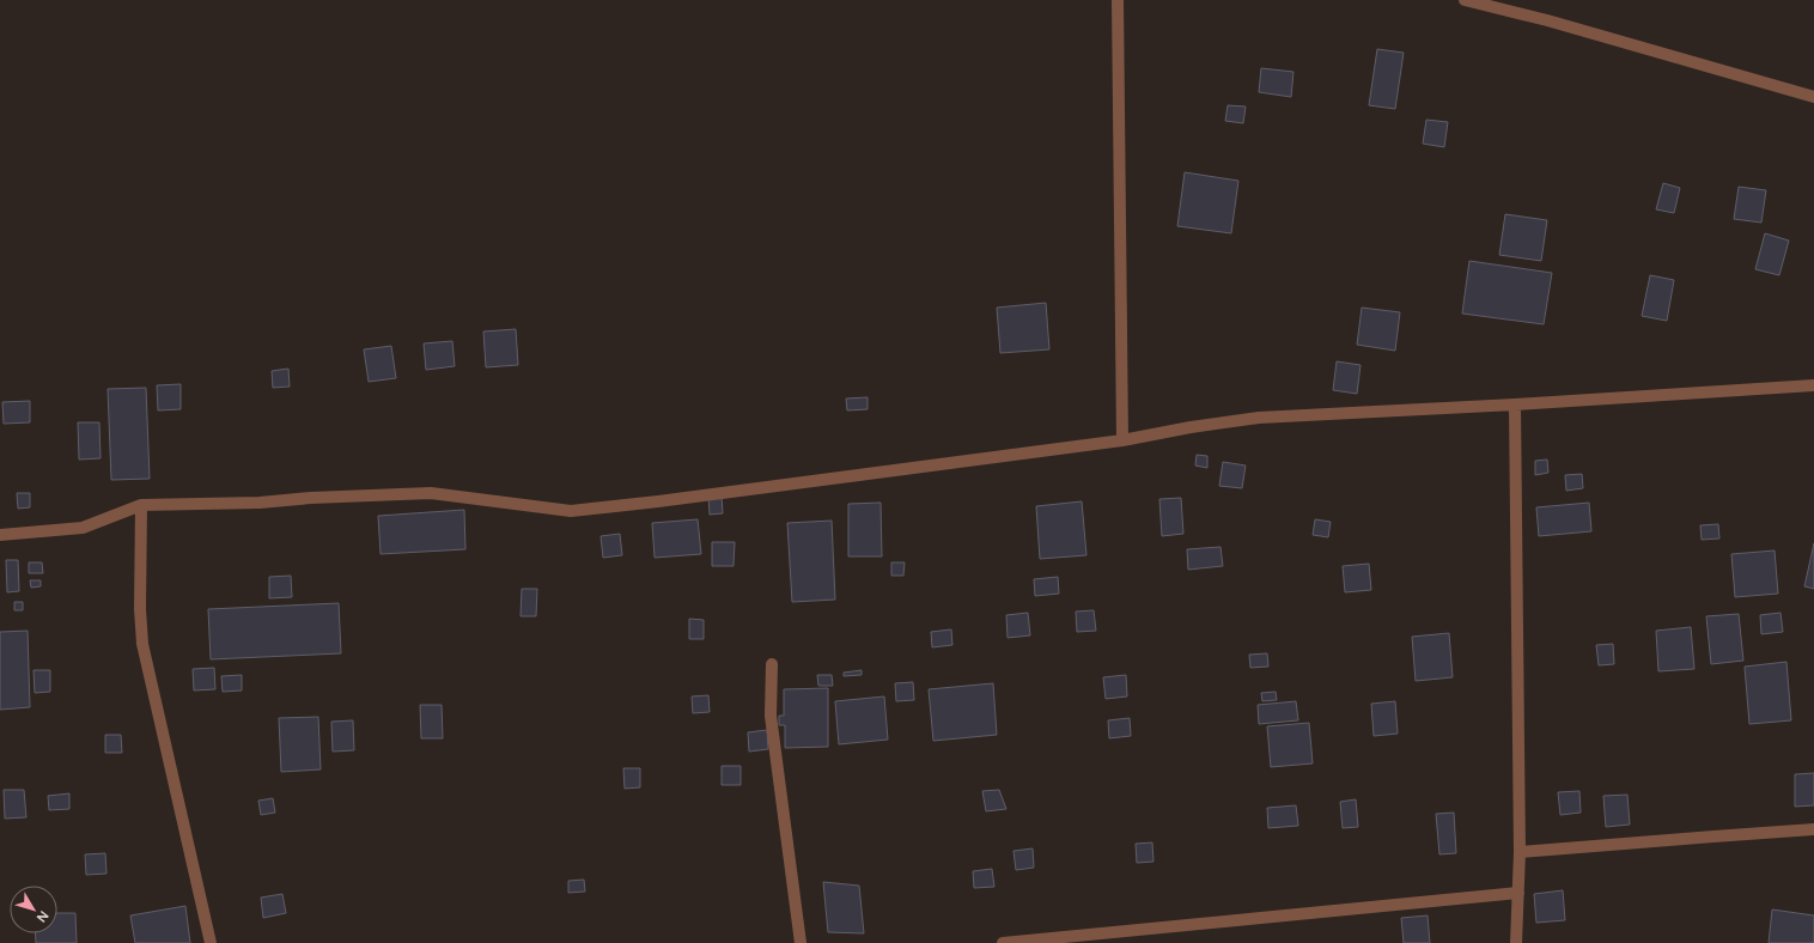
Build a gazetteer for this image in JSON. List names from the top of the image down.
{
  "north": "bottom right"
}
